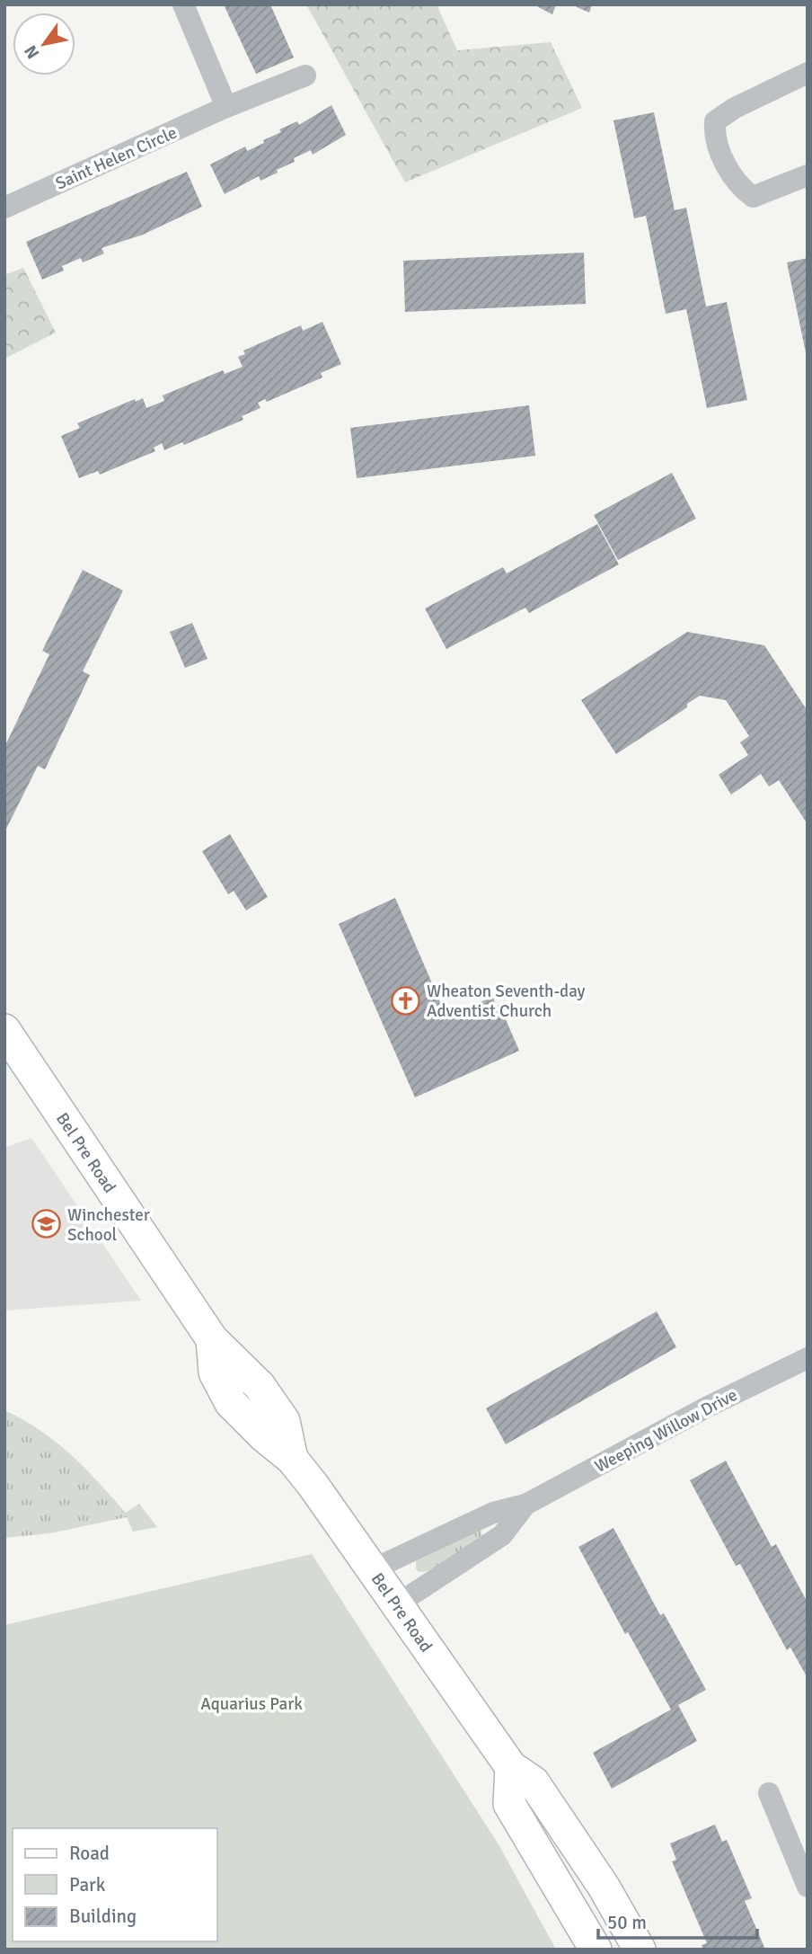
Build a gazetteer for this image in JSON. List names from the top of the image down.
{
  "streets": {
    "main road": ["Bel Pre Road"],
    "street": ["Saint Helen Circle", "Weeping Willow Drive"]
  },
  "crossings": [
    ["Bel Pre Road", "Weeping Willow Drive"]
  ],
  "parks": ["Aquarius Park"],
  "places": {
    "church": ["Wheaton Seventh-day Adventist Church"],
    "school or university": ["Winchester School"]
  },
  "legend": ["Road", "Park", "Building"],
  "scale_bar": "50 m",
  "north": "bottom left"
}
